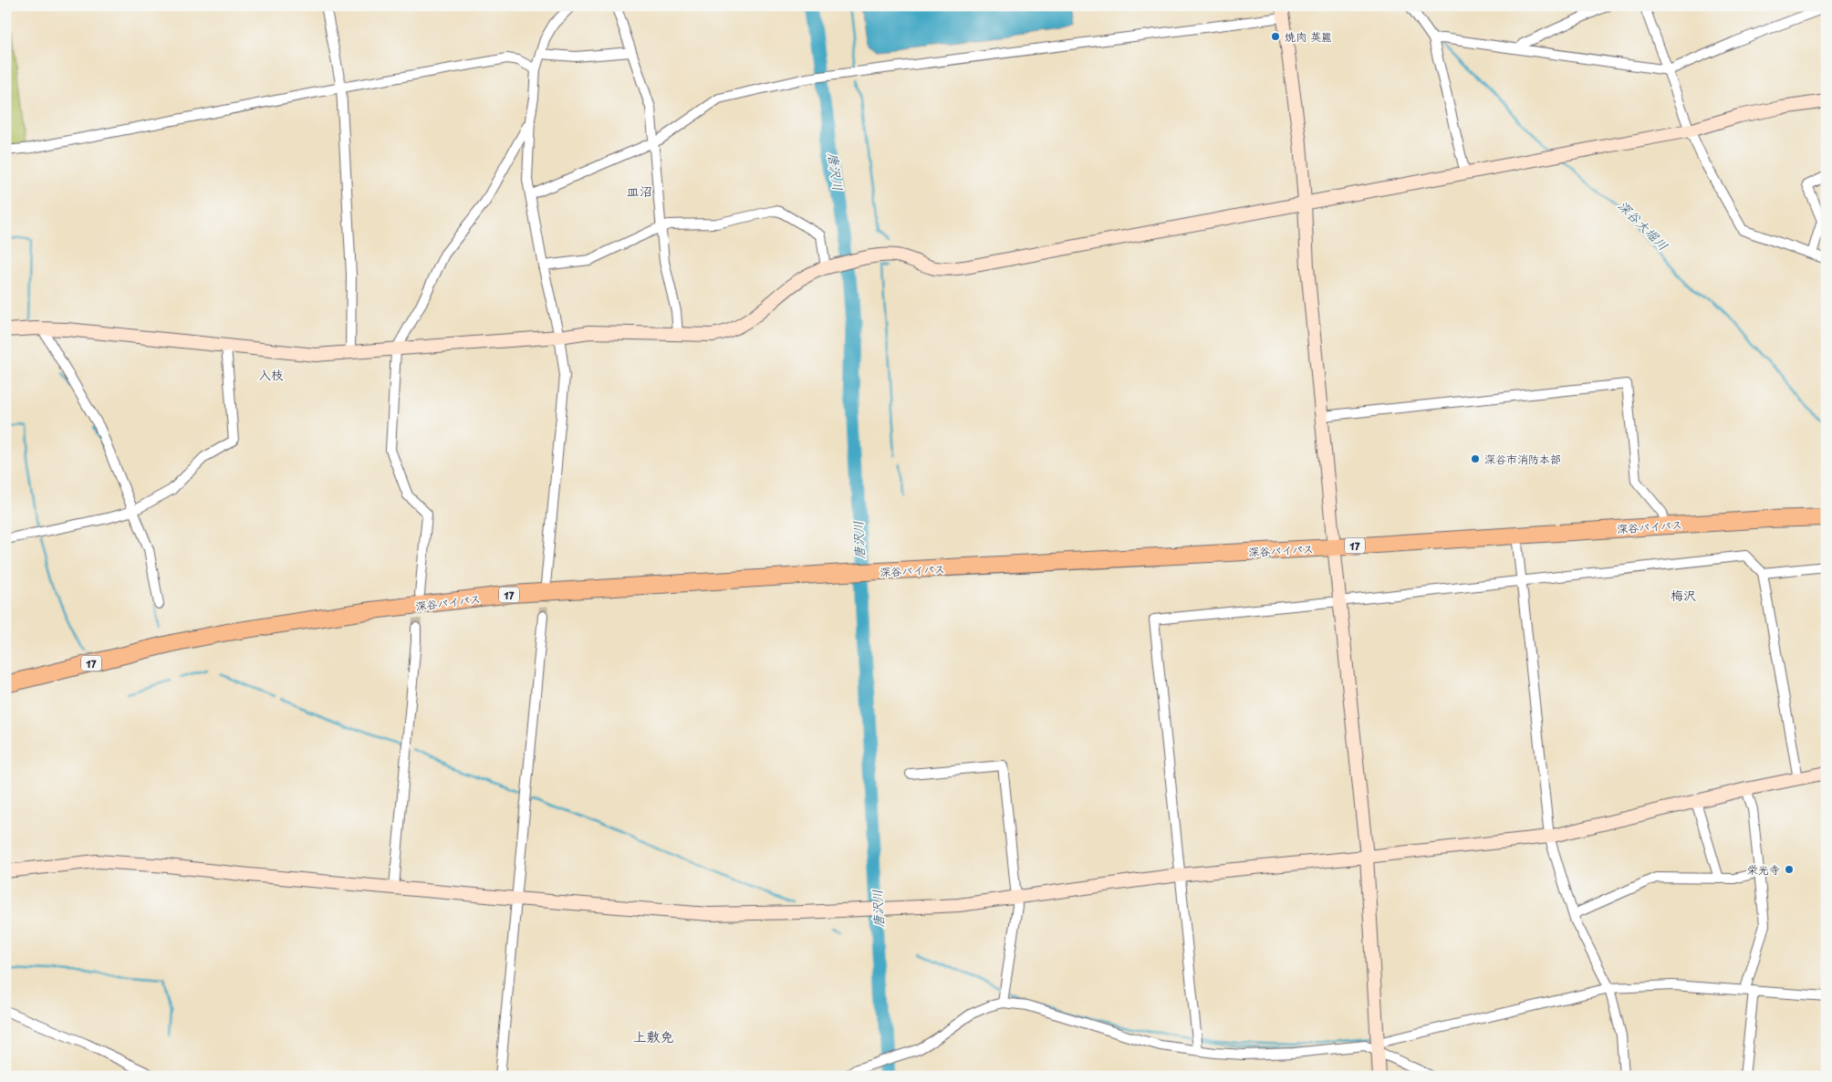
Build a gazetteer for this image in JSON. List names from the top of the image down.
{
  "streets": {
    "highway": ["深谷バイパス", "17"]
  },
  "districts": [
    "皿沼",
    "入枝",
    "梅沢",
    "上敷免"
  ],
  "water": ["唐沢川", "深谷大堀川"],
  "places": ["焼肉 英麗", "深谷市消防本部", "栄光寺"]
}
